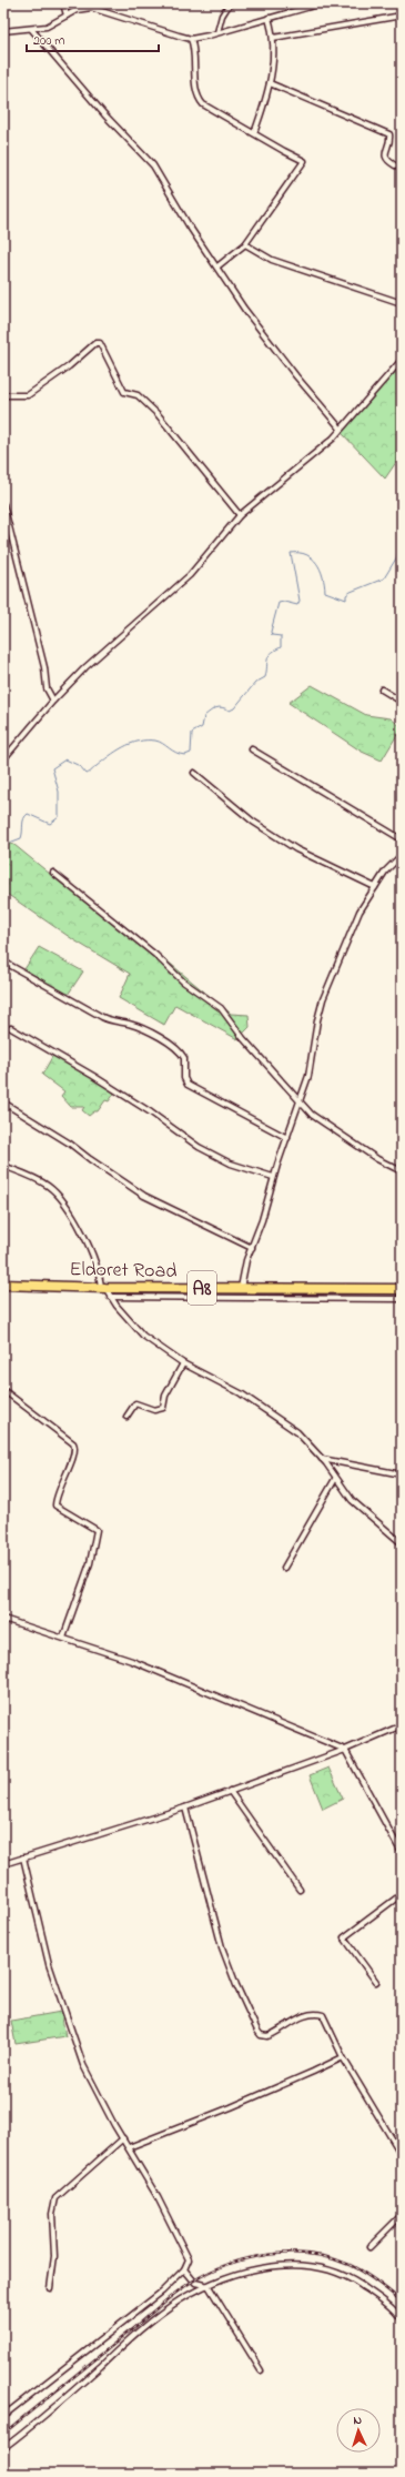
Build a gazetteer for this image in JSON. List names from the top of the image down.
{
  "streets": {
    "highway": ["Eldoret Road", "A8"]
  },
  "scale_bar": "200 m",
  "north": "top"
}
